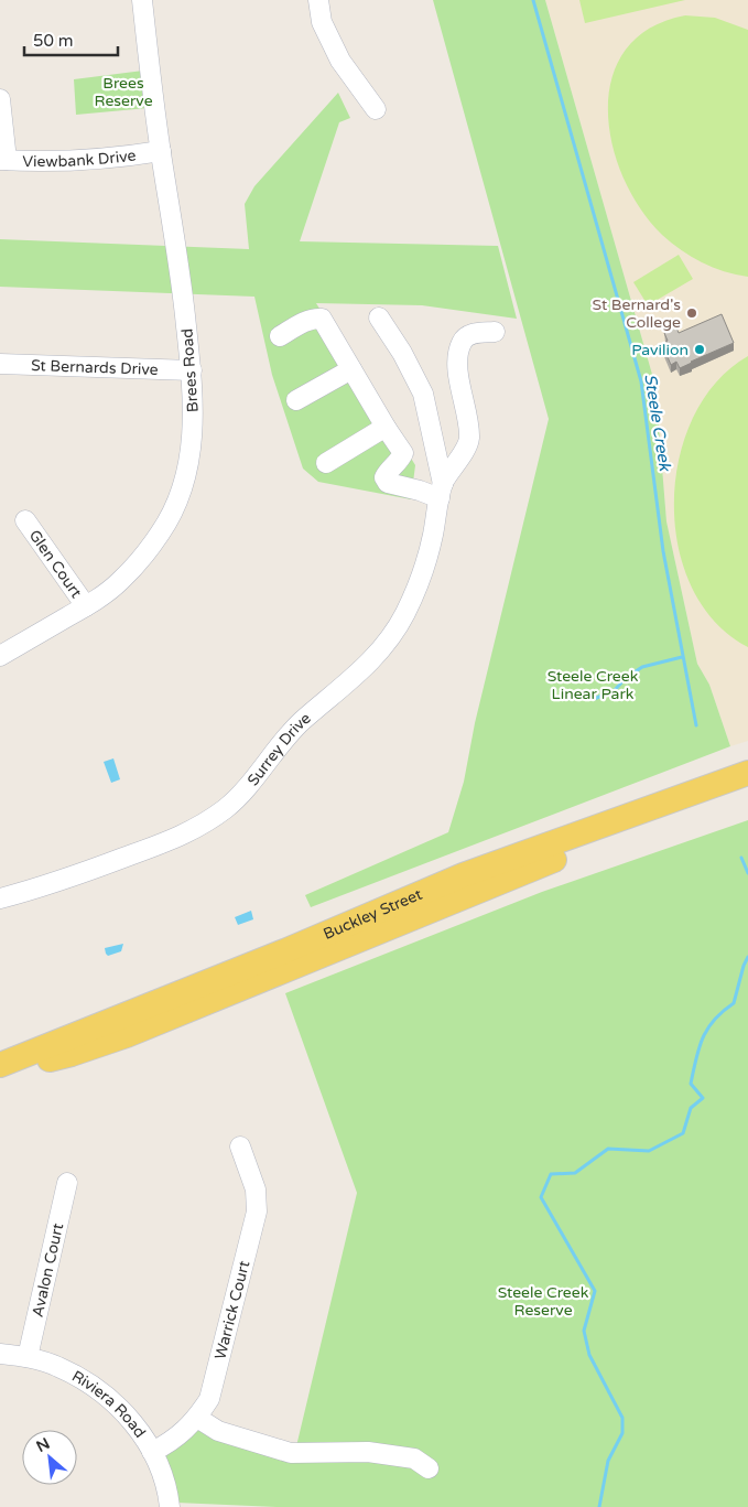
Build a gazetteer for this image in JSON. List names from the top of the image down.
{
  "streets": {
    "main road": ["Buckley Street"],
    "street": [
      "Viewbank Drive",
      "St Bernards Drive",
      "Brees Road",
      "Glen Court",
      "Surrey Drive",
      "Avalon Court",
      "Warrick Court",
      "Riviera Road"
    ]
  },
  "crossings": [
    ["Viewbank Drive", "Brees Road"],
    ["St Bernards Drive", "Brees Road"],
    ["Brees Road", "Glen Court"],
    ["Avalon Court", "Riviera Road"],
    ["Warrick Court", "Riviera Road"]
  ],
  "water": ["Steele Creek"],
  "parks": ["Brees Reserve", "Steele Creek Linear Park", "Steele Creek Reserve"],
  "places": ["St Bernard's College", "Pavilion"],
  "scale_bar": "50 m",
  "north": "top left"
}
